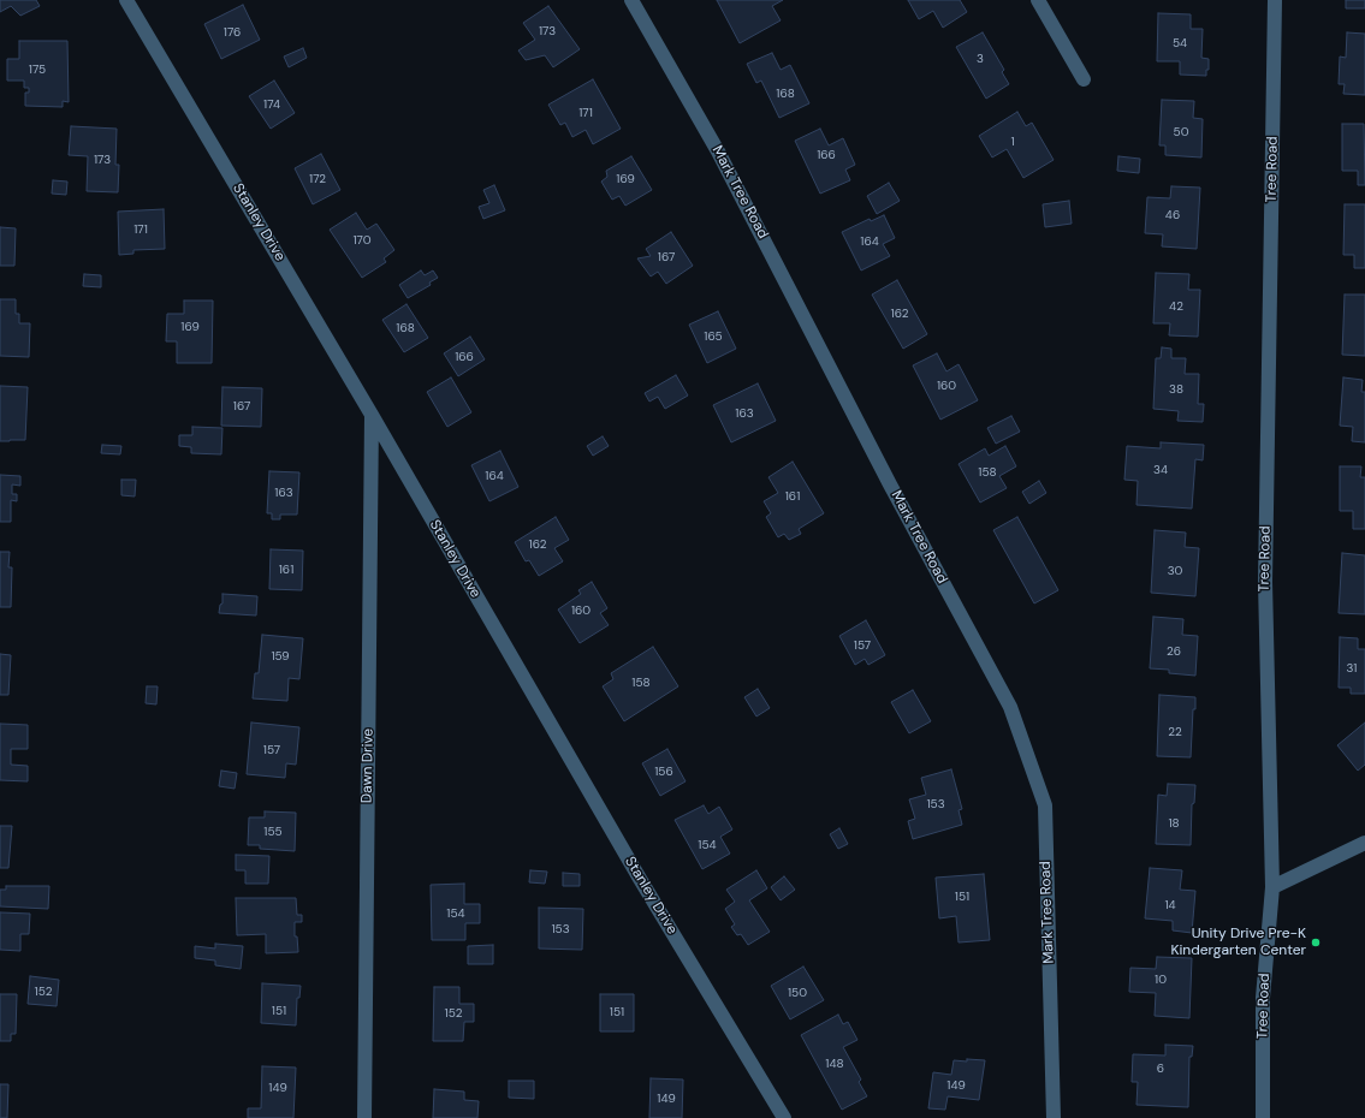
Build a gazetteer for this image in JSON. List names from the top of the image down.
{
  "streets": {
    "street": [
      "Tree Road",
      "Mark Tree Road",
      "Stanley Drive",
      "Dawn Drive"
    ]
  },
  "crossings": [
    ["Stanley Drive", "Dawn Drive"]
  ],
  "places": ["Unity Drive Pre-K Kindergarten Center"],
  "house_numbers": [
    "173",
    "176",
    "54",
    "3",
    "175",
    "168",
    "174",
    "171",
    "50",
    "1",
    "166",
    "173",
    "172",
    "169",
    "46",
    "171",
    "170",
    "164",
    "167",
    "42",
    "162",
    "169",
    "168",
    "165",
    "166",
    "160",
    "38",
    "167",
    "163",
    "34",
    "158",
    "164",
    "163",
    "161",
    "162",
    "161",
    "30",
    "160",
    "157",
    "26",
    "159",
    "31",
    "158",
    "22",
    "157",
    "156",
    "153",
    "18",
    "155",
    "154",
    "151",
    "14",
    "154",
    "153",
    "10",
    "152",
    "150",
    "151",
    "151",
    "152",
    "148",
    "6",
    "149",
    "149",
    "149"
  ]
}
